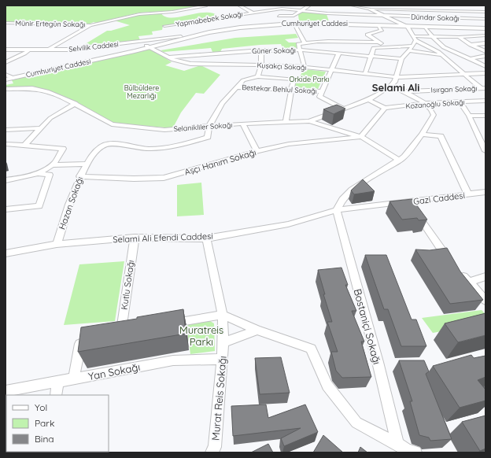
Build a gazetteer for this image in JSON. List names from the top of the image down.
{
  "streets": {
    "main road": ["Cumhuriyet Caddesi"],
    "street": [
      "Dündar Sokağı",
      "Yapmabebek Sokağı",
      "Münir Ertegün Sokağı",
      "Selvilik Caddesi",
      "Güner Sokağı",
      "Kuşakçı Sokağı",
      "Bestekar Behlul Sokağı",
      "Isırgan Sokağı",
      "Kozanoğlu Sokağı",
      "Selanikliler Sokağı",
      "Aşçı Hanım Sokağı",
      "Gazi Caddesi",
      "Hazan Sokağı",
      "Selami Ali Efendi Caddesi",
      "Kutlu Sokağı",
      "Bostaniçi Sokağı",
      "Yan Sokağı",
      "Murat Reis Sokağı"
    ]
  },
  "crossings": [
    ["Dündar Sokağı", "Yapmabebek Sokağı"],
    ["Cumhuriyet Caddesi", "Selvilik Caddesi"],
    ["Güner Sokağı", "Kuşakçı Sokağı"],
    ["Selanikliler Sokağı", "Aşçı Hanım Sokağı"],
    ["Selanikliler Sokağı", "Hazan Sokağı"],
    ["Aşçı Hanım Sokağı", "Hazan Sokağı"],
    ["Gazi Caddesi", "Selami Ali Efendi Caddesi"],
    ["Gazi Caddesi", "Bostaniçi Sokağı"],
    ["Hazan Sokağı", "Selami Ali Efendi Caddesi"],
    ["Selami Ali Efendi Caddesi", "Kutlu Sokağı"],
    ["Selami Ali Efendi Caddesi", "Bostaniçi Sokağı"],
    ["Selami Ali Efendi Caddesi", "Murat Reis Sokağı"],
    ["Yan Sokağı", "Murat Reis Sokağı"]
  ],
  "districts": ["Selami Ali"],
  "parks": ["Orkide Parkı", "Bülbüldere Mezarlığı", "Muratreis Parkı"],
  "legend": ["Yol", "Park", "Bina"]
}
